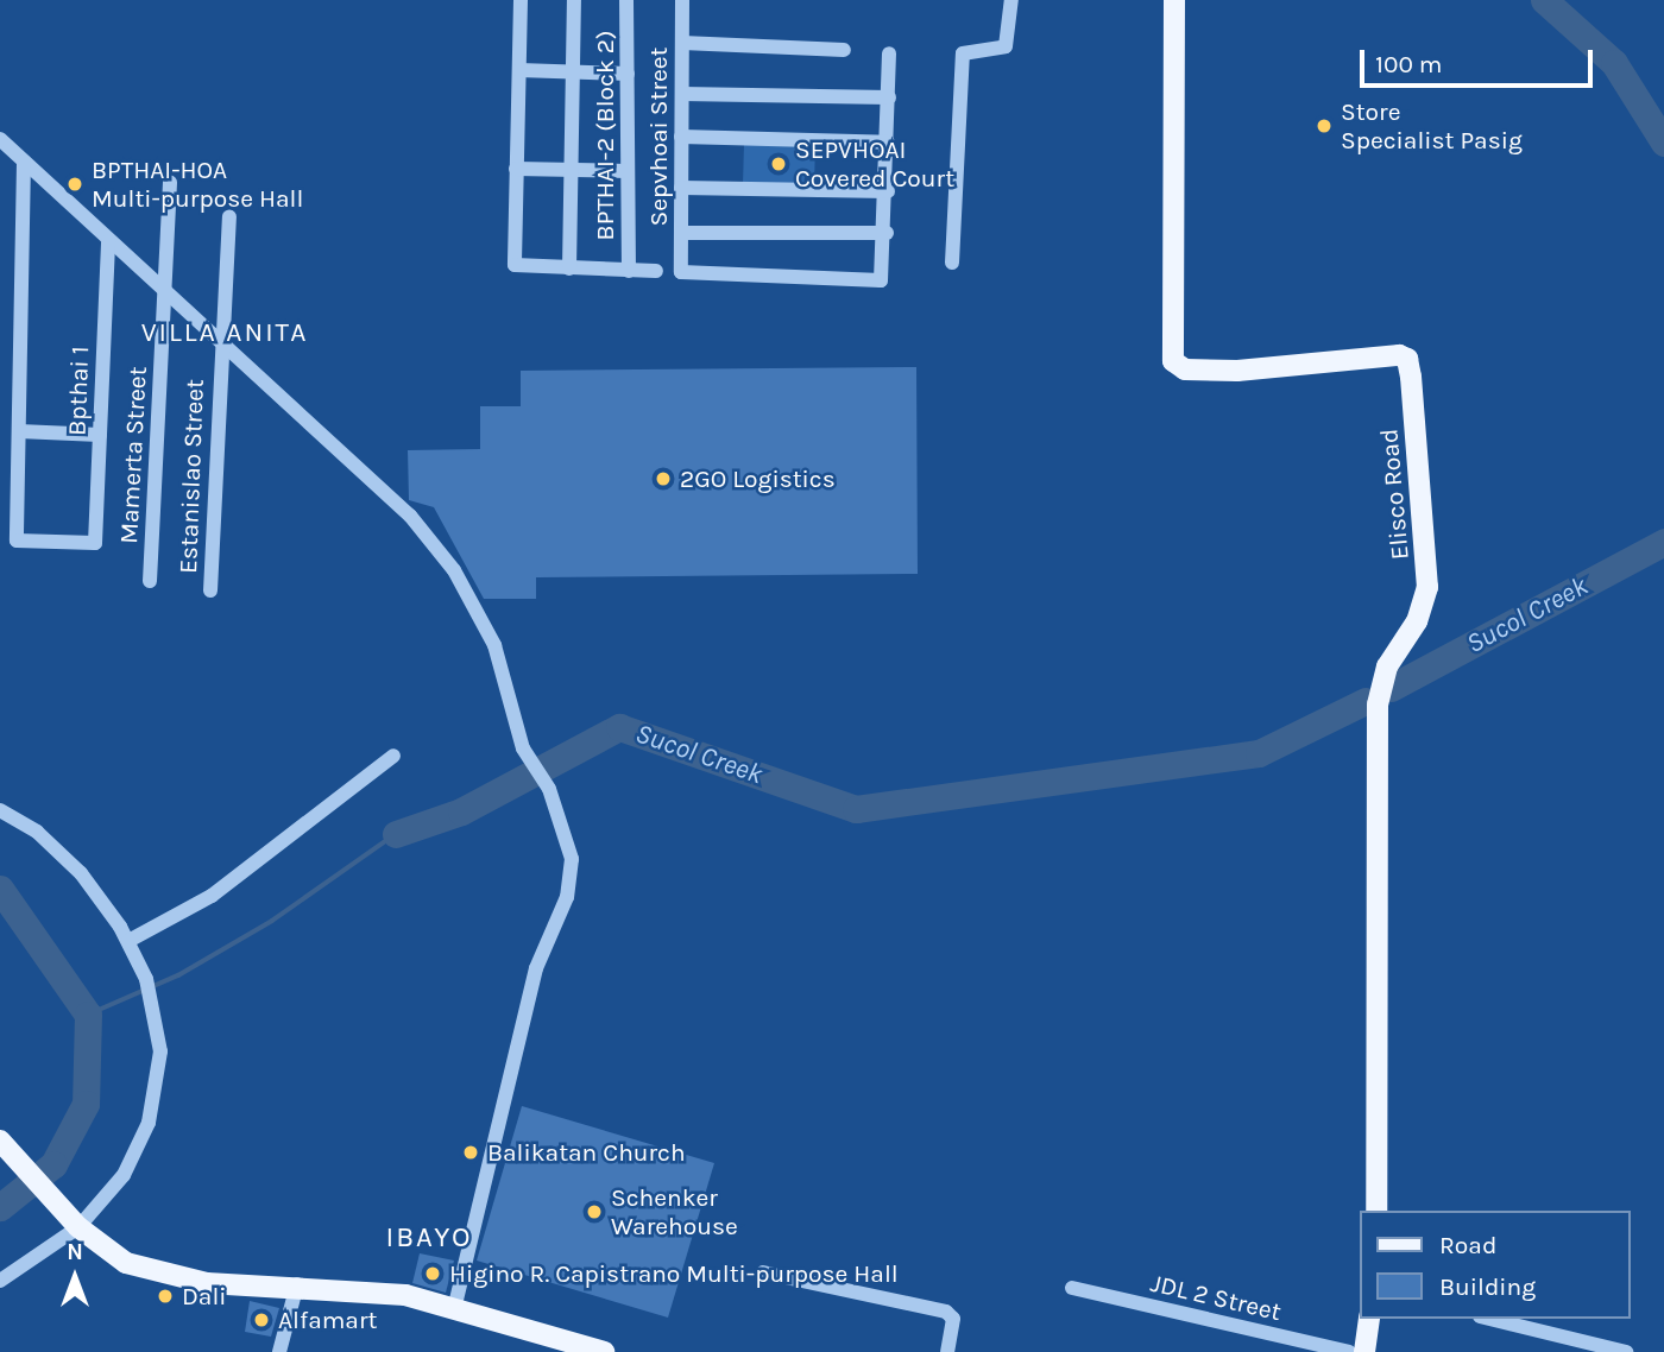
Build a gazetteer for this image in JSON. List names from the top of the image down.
{
  "streets": {
    "main road": ["Elisco Road"],
    "street": [
      "BPTHAI-2 (Block 2)",
      "Sepvhoai Street",
      "Bpthai 1",
      "Mamerta Street",
      "Estanislao Street",
      "JDL 2 Street"
    ]
  },
  "districts": ["VILLA ANITA", "IBAYO"],
  "water": ["Sucol Creek"],
  "places": [
    "Store Specialist Pasig",
    "SEPVHOAI Covered Court",
    "BPTHAI-HOA Multi-purpose Hall",
    "2GO Logistics",
    "Balikatan Church",
    "Schenker Warehouse",
    "Higino R. Capistrano Multi-purpose Hall",
    "Dali",
    "Alfamart"
  ],
  "legend": ["Road", "Building"],
  "scale_bar": "100 m",
  "north": "top"
}
